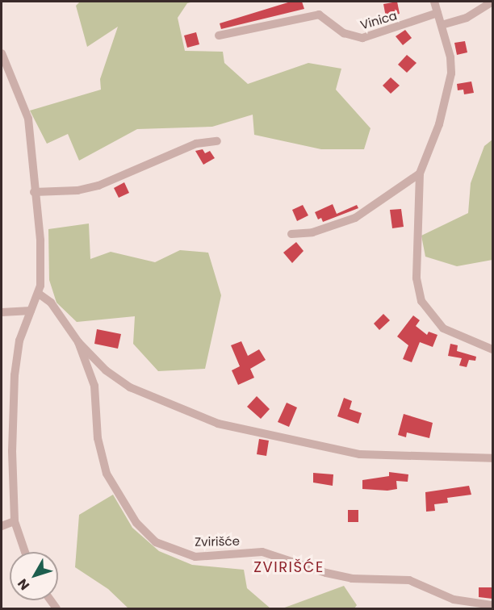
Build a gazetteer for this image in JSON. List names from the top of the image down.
{
  "streets": {
    "street": ["Vinica", "Zvirišće"]
  },
  "districts": ["ZVIRIŠĆE"],
  "north": "bottom left"
}
